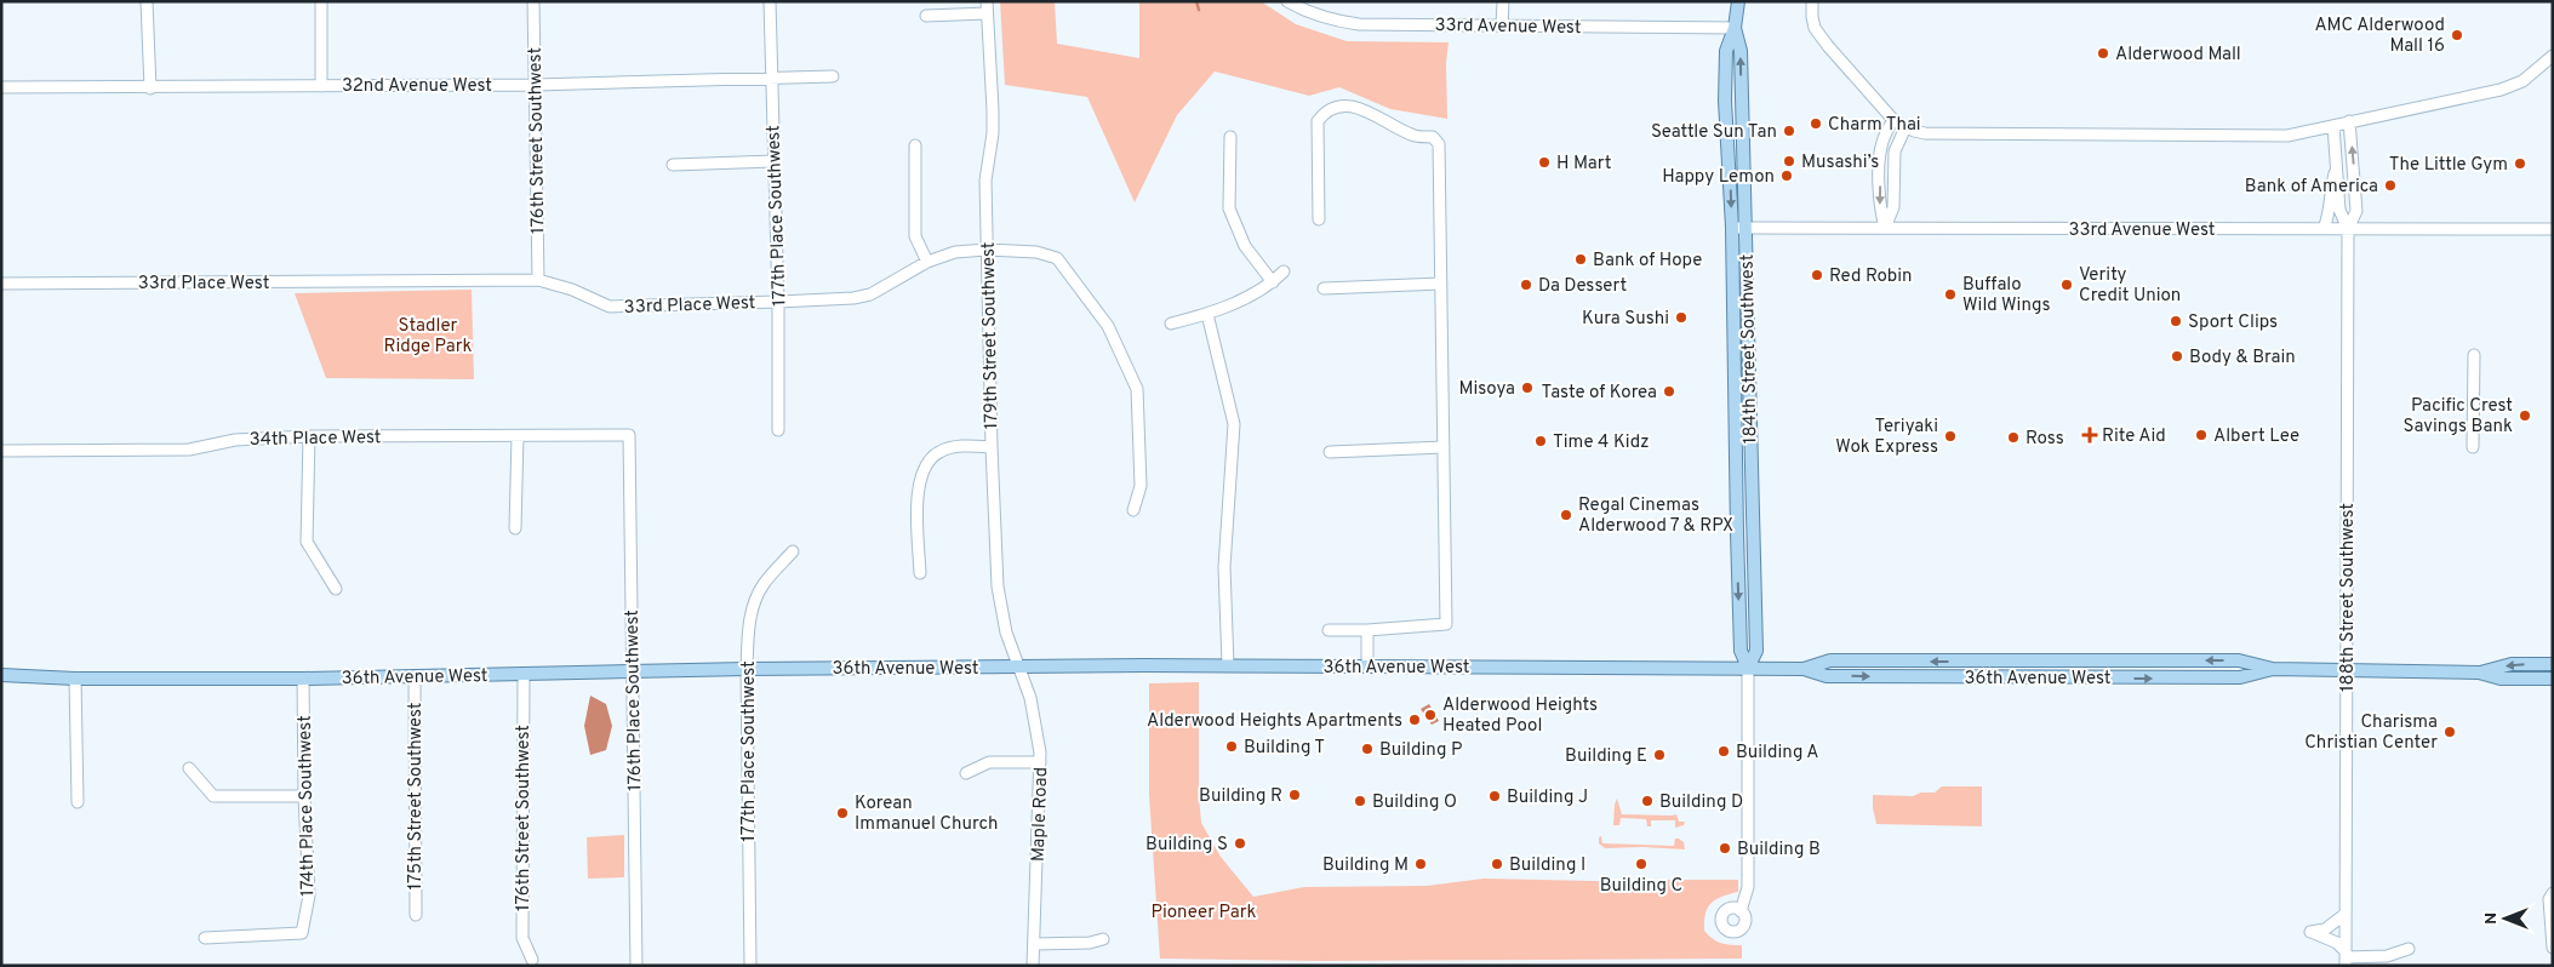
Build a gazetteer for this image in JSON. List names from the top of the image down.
{
  "streets": {
    "main road": ["184th Street Southwest", "36th Avenue West"],
    "street": [
      "33rd Avenue West",
      "32nd Avenue West",
      "176th Street Southwest",
      "177th Place Southwest",
      "33rd Place West",
      "179th Street Southwest",
      "34th Place West",
      "188th Street Southwest",
      "176th Place Southwest",
      "175th Street Southwest",
      "174th Place Southwest",
      "Maple Road"
    ]
  },
  "crossings": [
    ["33rd Avenue West", "184th Street Southwest"],
    ["33rd Avenue West", "188th Street Southwest"],
    ["32nd Avenue West", "176th Street Southwest"],
    ["32nd Avenue West", "177th Place Southwest"],
    ["176th Street Southwest", "33rd Place West"],
    ["176th Street Southwest", "36th Avenue West"],
    ["177th Place Southwest", "33rd Place West"],
    ["177th Place Southwest", "36th Avenue West"],
    ["33rd Place West", "179th Street Southwest"],
    ["179th Street Southwest", "36th Avenue West"],
    ["179th Street Southwest", "Maple Road"],
    ["184th Street Southwest", "36th Avenue West"],
    ["34th Place West", "176th Place Southwest"],
    ["188th Street Southwest", "36th Avenue West"],
    ["36th Avenue West", "176th Place Southwest"],
    ["36th Avenue West", "175th Street Southwest"],
    ["36th Avenue West", "174th Place Southwest"],
    ["36th Avenue West", "Maple Road"]
  ],
  "parks": ["Stadler Ridge Park", "Pioneer Park"],
  "places": {
    "other": [
      "AMC Alderwood Mall 16",
      "Alderwood Mall",
      "Charm Thai",
      "Seattle Sun Tan",
      "Musashi’s",
      "H Mart",
      "The Little Gym",
      "Happy Lemon",
      "Bank of America",
      "Bank of Hope",
      "Red Robin",
      "Da Dessert",
      "Verity Credit Union",
      "Buffalo Wild Wings",
      "Kura Sushi",
      "Sport Clips",
      "Body & Brain",
      "Misoya",
      "Taste of Korea",
      "Pacific Crest Savings Bank",
      "Albert Lee",
      "Teriyaki Wok Express",
      "Ross",
      "Time 4 Kidz",
      "Regal Cinemas Alderwood 7 & RPX",
      "Alderwood Heights Heated Pool",
      "Alderwood Heights Apartments",
      "Charisma Christian Center",
      "Building T",
      "Building P",
      "Building A",
      "Building E",
      "Building R",
      "Building J",
      "Building O",
      "Building D",
      "Korean Immanuel Church",
      "Building S",
      "Building B",
      "Building M",
      "Building I",
      "Building C"
    ],
    "health": ["Rite Aid"]
  },
  "north": "left"
}
